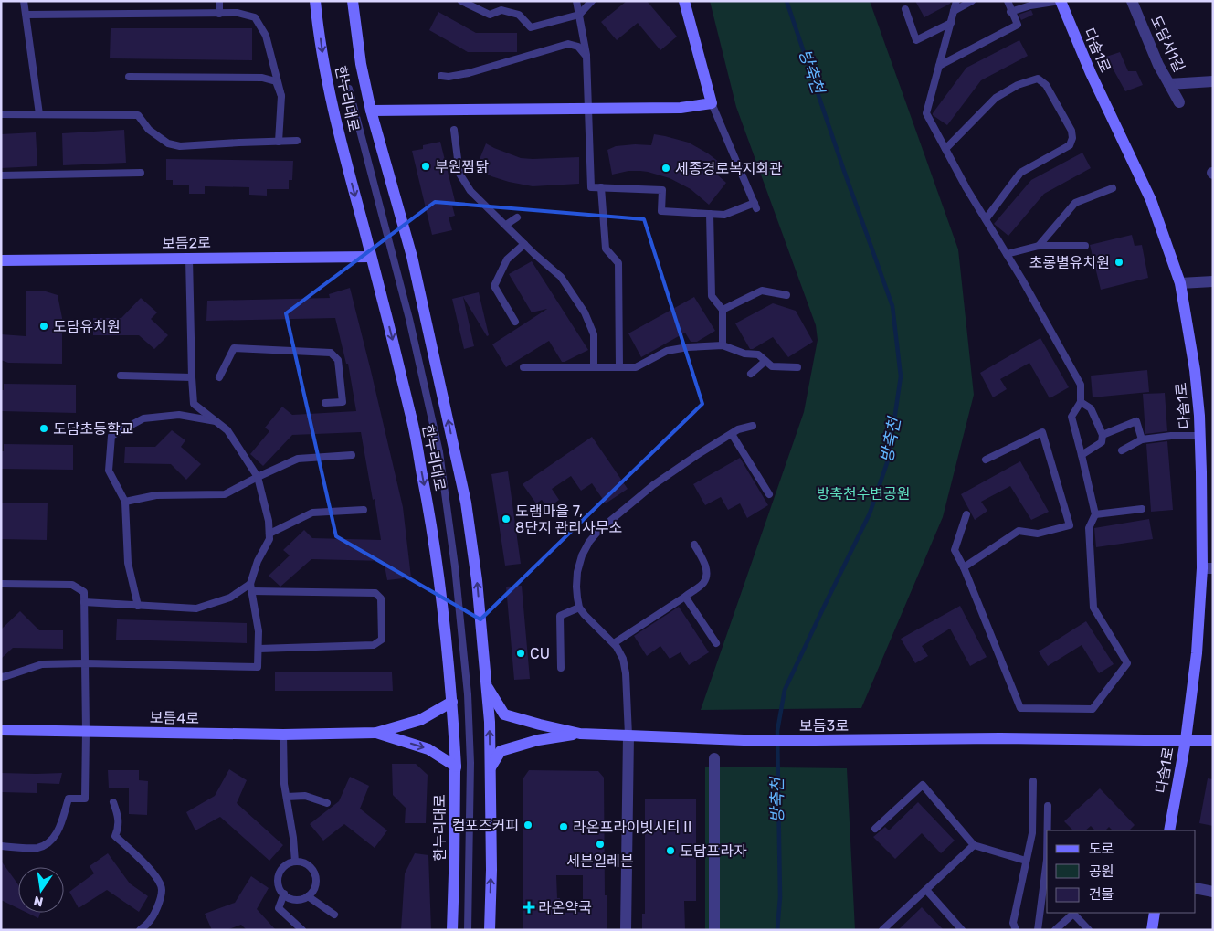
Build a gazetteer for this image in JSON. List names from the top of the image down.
{
  "streets": {
    "street": [
      "도담서1길",
      "다솜1로",
      "한누리대로",
      "보듬2로",
      "보듬4로",
      "보듬3로"
    ]
  },
  "crossings": [
    ["다솜1로", "보듬3로"],
    ["한누리대로", "보듬2로"]
  ],
  "water": ["방축천"],
  "parks": ["방축천수변공원"],
  "places": {
    "other": [
      "부원찜닭",
      "세종경로복지회관",
      "초롱별유치원",
      "도담유치원",
      "도담초등학교",
      "도램마을 7, 8단지 관리사무소",
      "CU",
      "컴포즈커피",
      "라온프라이빗시티Ⅱ",
      "세븐일레븐",
      "도담프라자"
    ],
    "health": ["라온약국"]
  },
  "legend": ["도로", "공원", "건물"],
  "north": "bottom"
}
